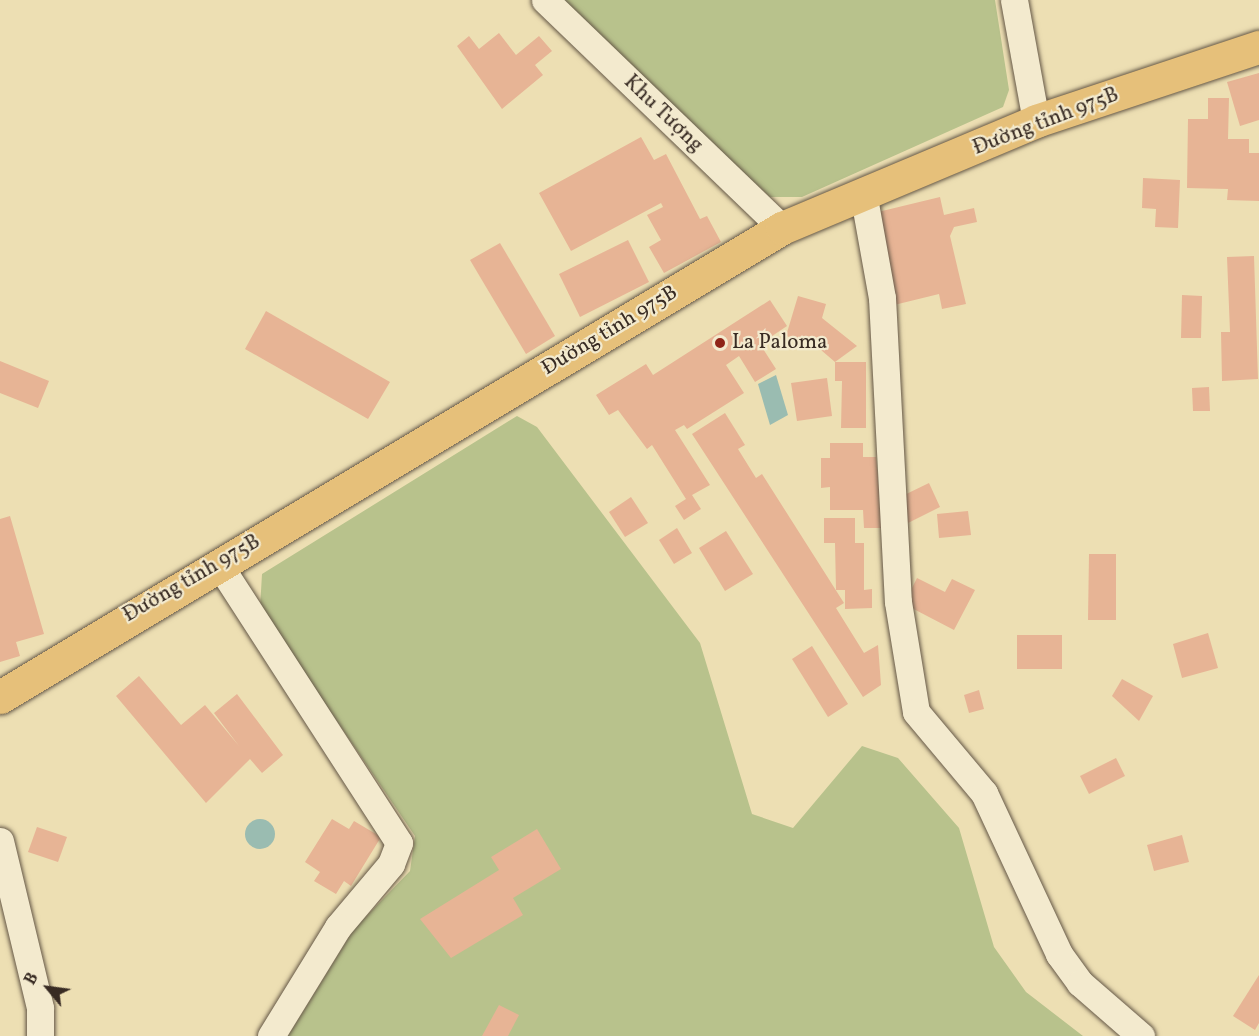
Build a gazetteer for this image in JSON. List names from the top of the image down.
{
  "streets": {
    "main road": ["Đường tỉnh 975B"],
    "street": ["Khu Tượng"]
  },
  "crossings": [
    ["Khu Tượng", "Đường tỉnh 975B"]
  ],
  "places": ["La Paloma"],
  "north": "top left"
}
